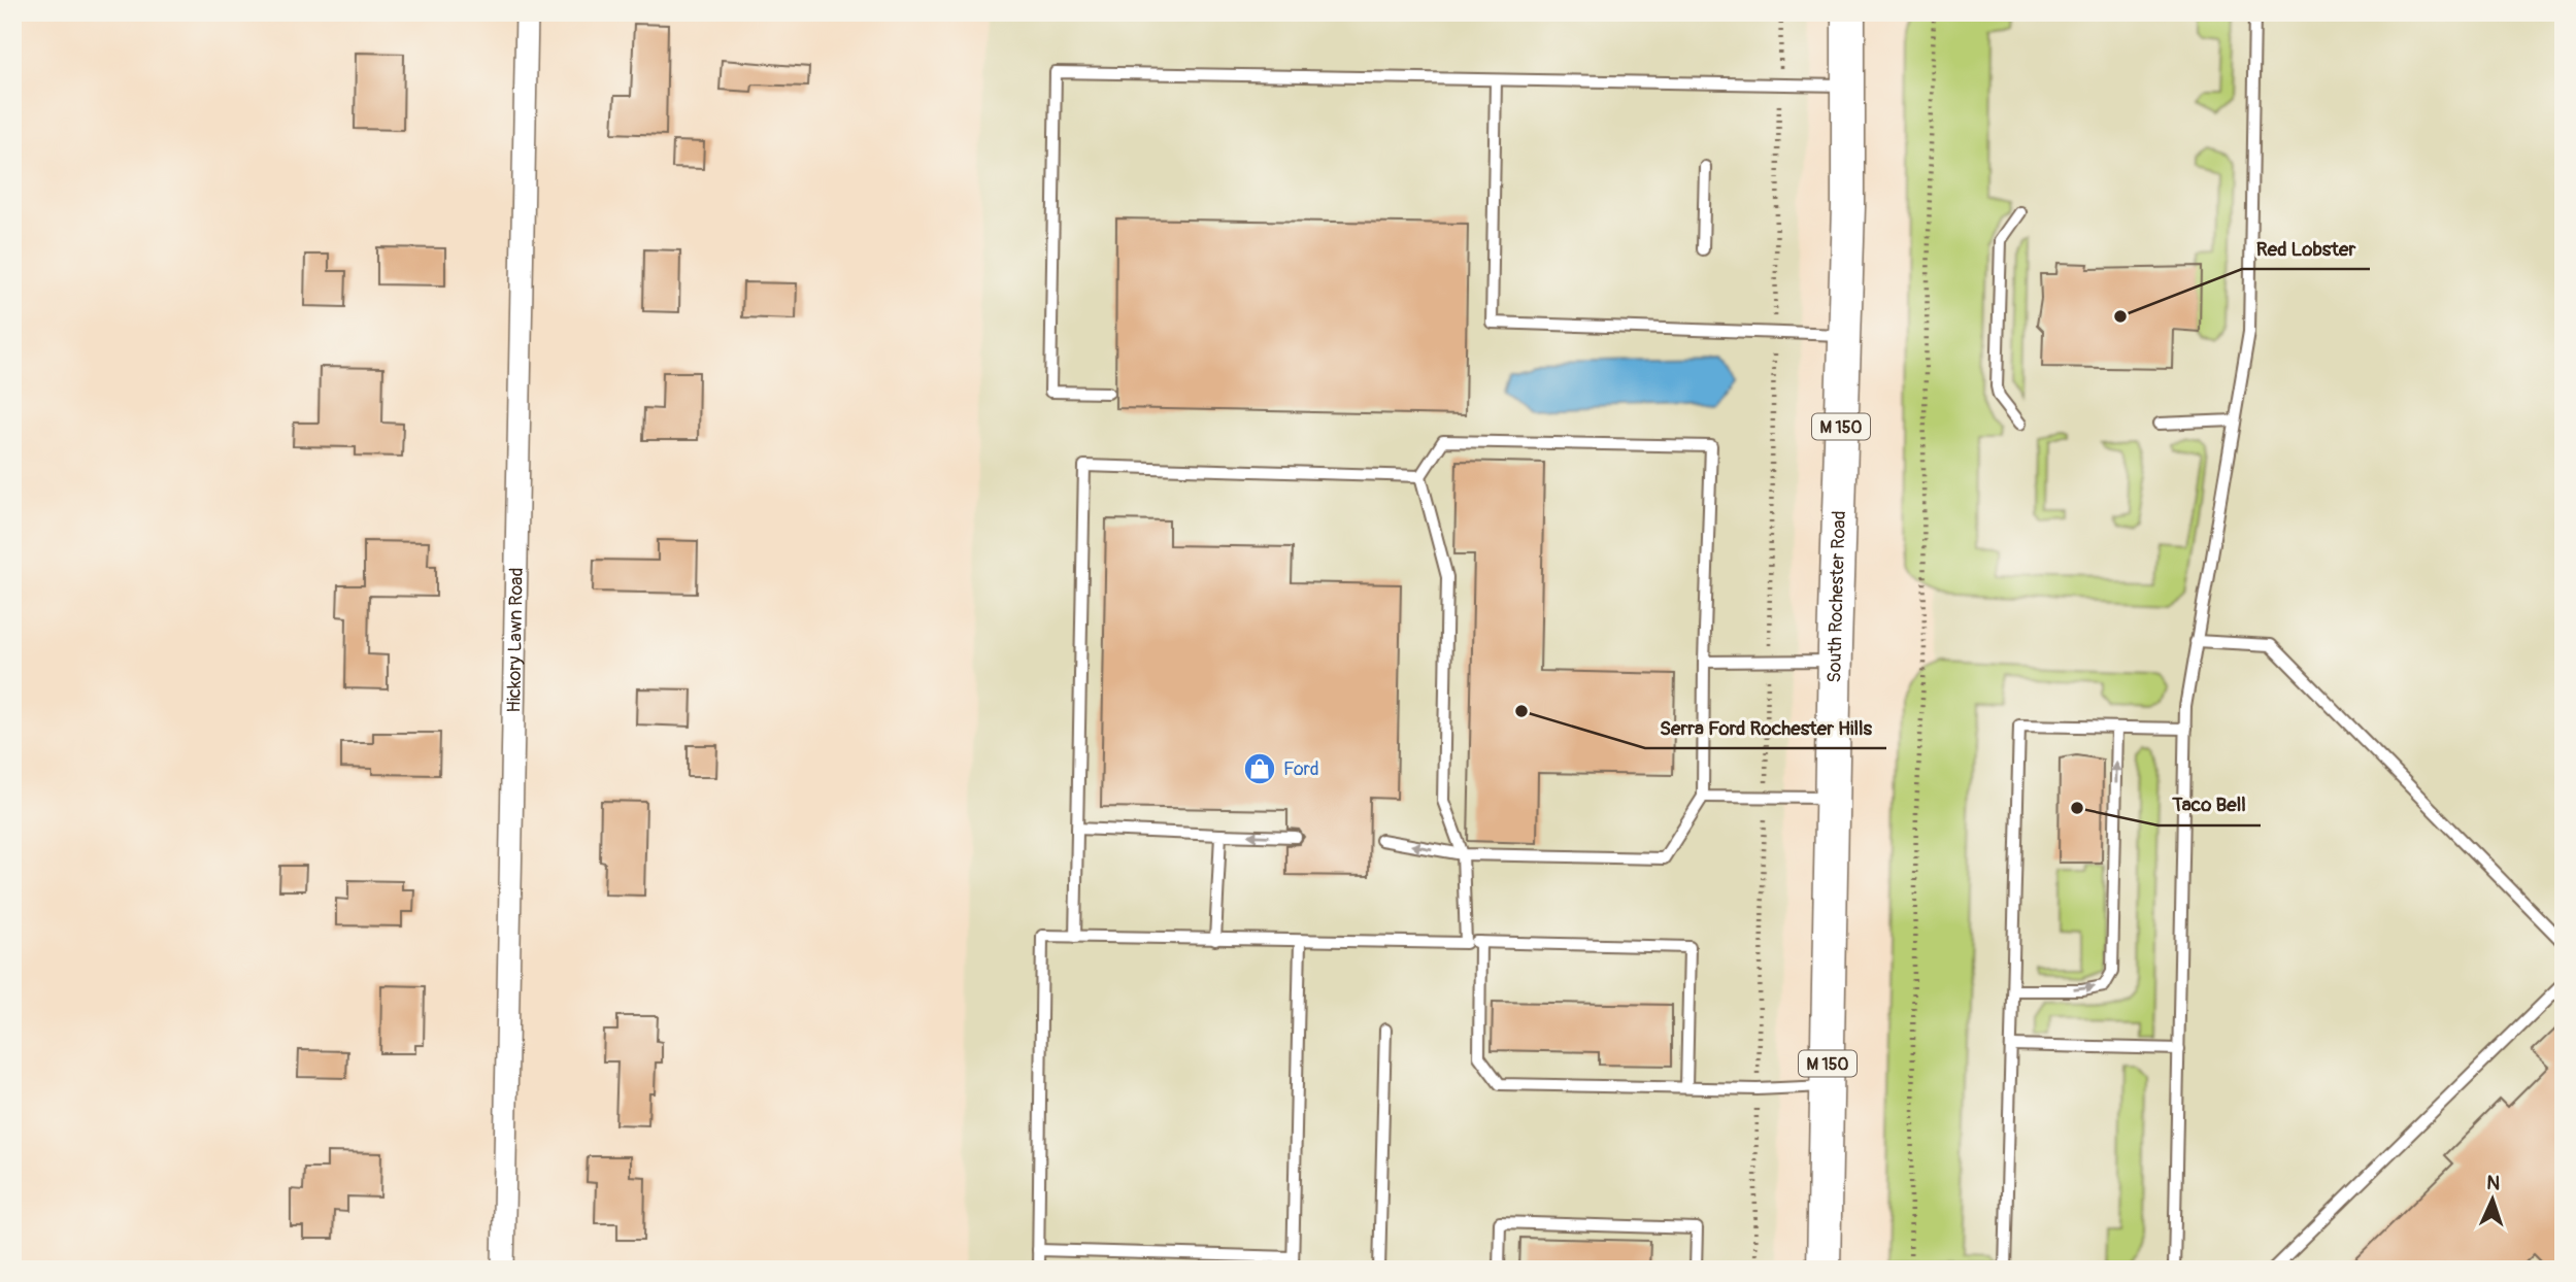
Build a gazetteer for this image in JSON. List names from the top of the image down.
{
  "streets": {
    "main road": ["M 150", "South Rochester Road"],
    "street": ["Hickory Lawn Road"]
  },
  "places": {
    "other": ["Red Lobster", "Serra Ford Rochester Hills", "Taco Bell"],
    "shop": ["Ford"]
  },
  "north": "top"
}
